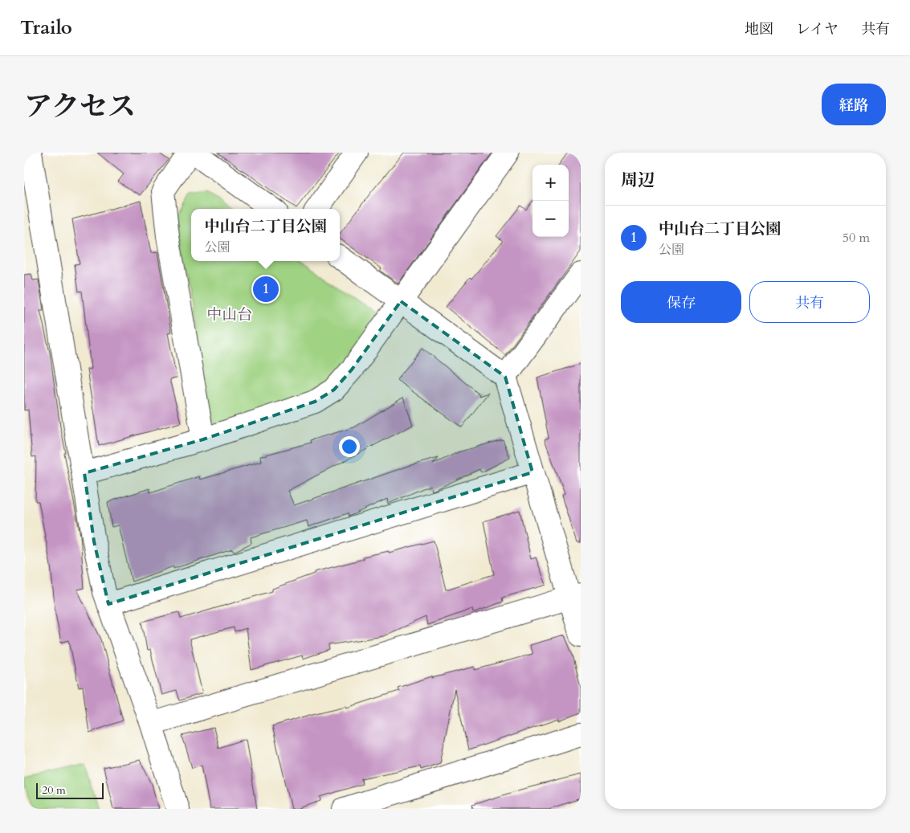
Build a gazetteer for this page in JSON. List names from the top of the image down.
{
  "districts": ["中山台"],
  "scale_bar": "20 m",
  "page": {
    "header": "Trailo",
    "nav": ["地図", "レイヤ", "共有"],
    "title": "アクセス",
    "buttons": [
      "経路",
      ["保存", "共有"]
    ],
    "heading": "周辺",
    "map_buttons": ["+", "−"],
    "list": [
      {
        "mark": "1",
        "name": "中山台二丁目公園",
        "note": "公園",
        "value": "50 m"
      }
    ],
    "popup": ["中山台二丁目公園", "公園"],
    "pins": "1",
    "scale": "20 m"
  }
}
